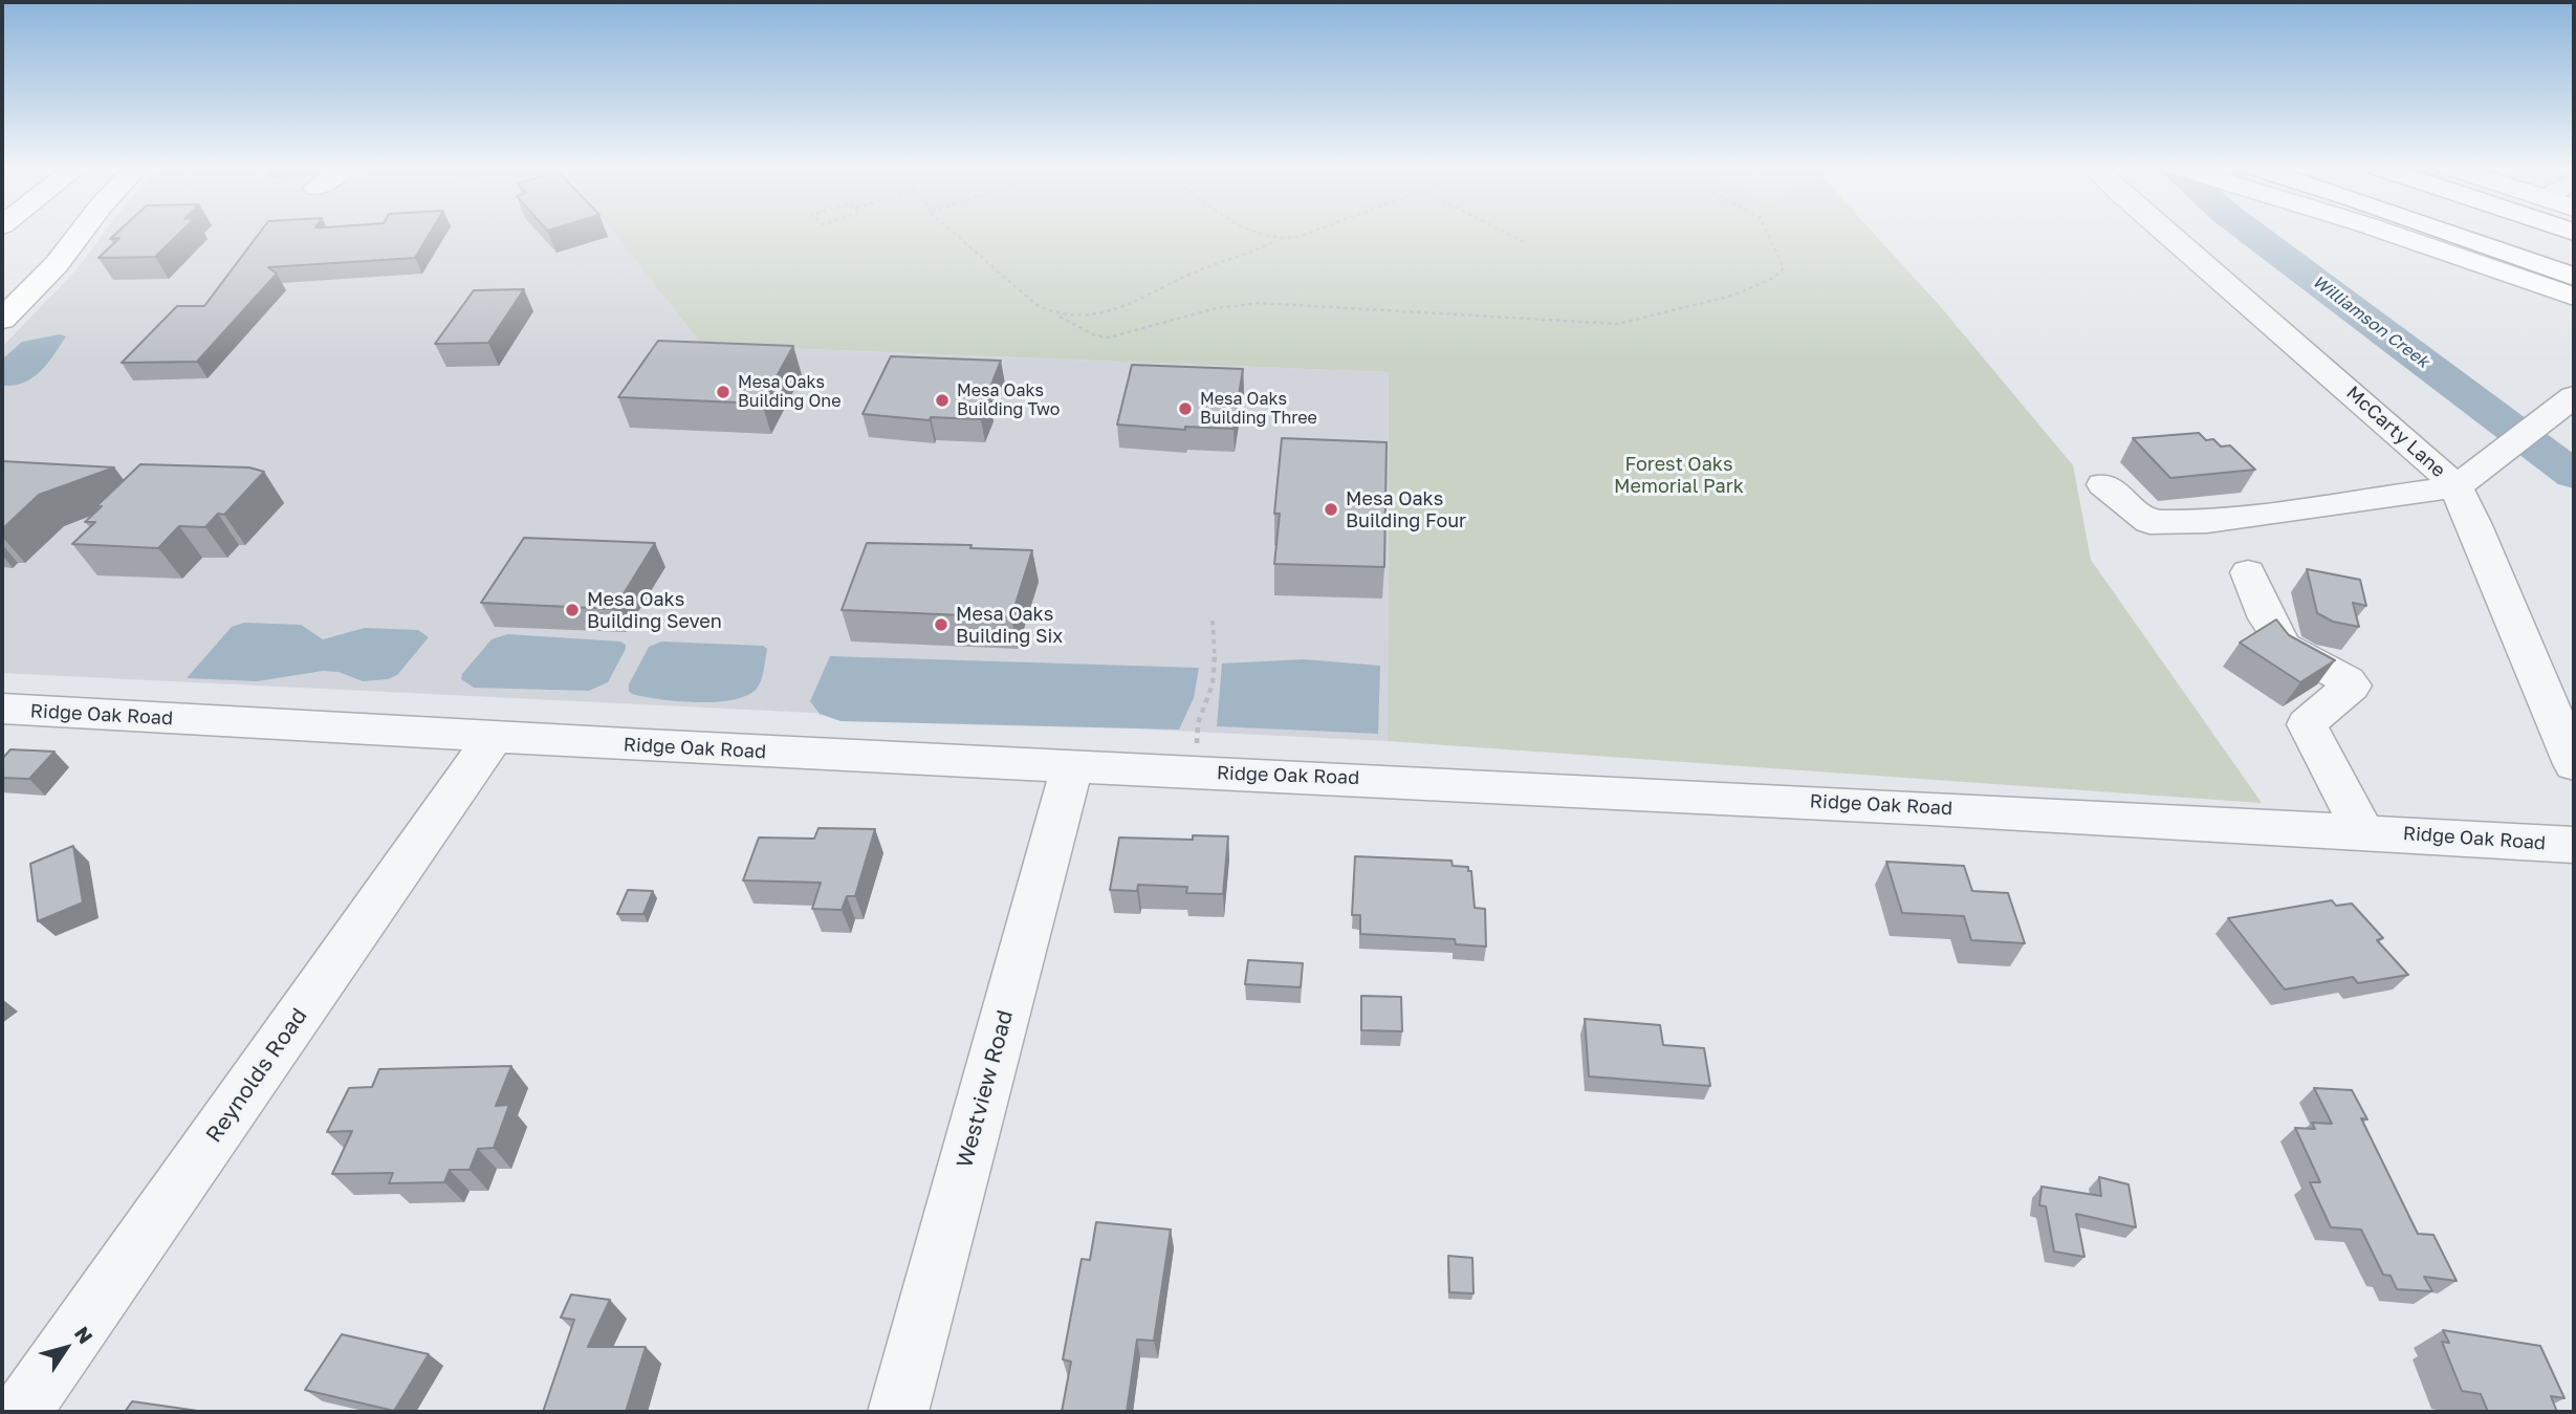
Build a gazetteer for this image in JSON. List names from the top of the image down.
{
  "streets": {
    "street": [
      "McCarty Lane",
      "Ridge Oak Road",
      "Reynolds Road",
      "Westview Road"
    ]
  },
  "crossings": [
    ["Ridge Oak Road", "Reynolds Road"],
    ["Ridge Oak Road", "Westview Road"]
  ],
  "water": ["Williamson Creek"],
  "parks": ["Forest Oaks Memorial Park"],
  "places": [
    "Mesa Oaks Building One",
    "Mesa Oaks Building Two",
    "Mesa Oaks Building Three",
    "Mesa Oaks Building Four",
    "Mesa Oaks Building Seven",
    "Mesa Oaks Building Six"
  ],
  "north": "top right"
}
